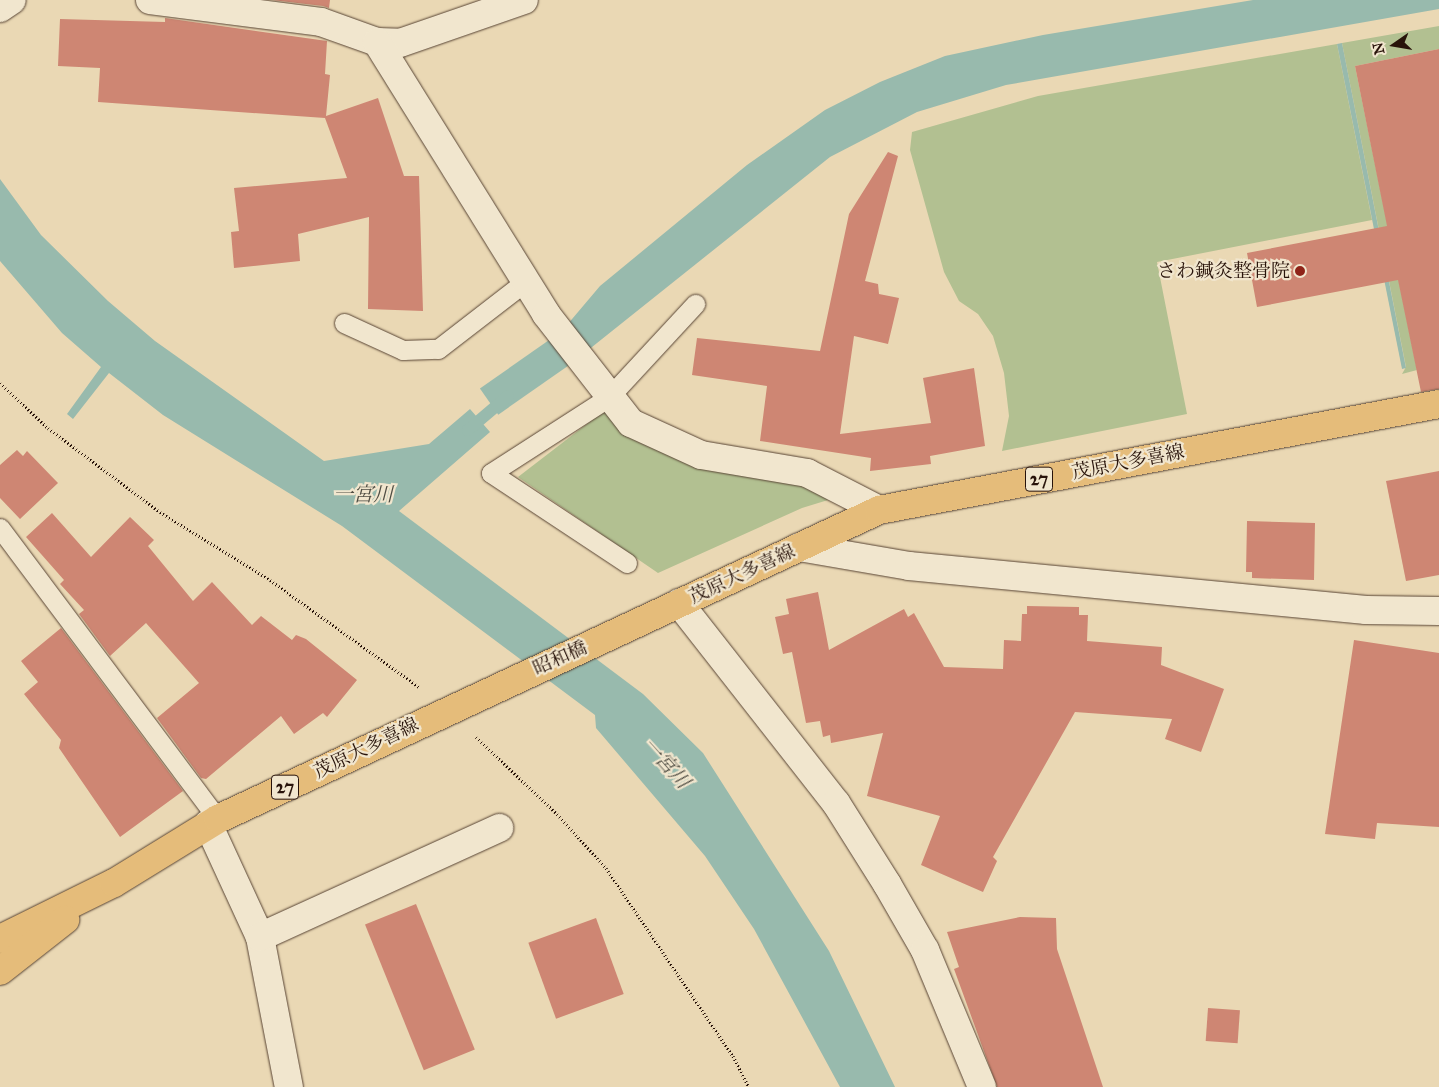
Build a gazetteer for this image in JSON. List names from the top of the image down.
{
  "streets": {
    "main road": ["茂原大多喜線", "27", "昭和橋"]
  },
  "crossings": [
    ["茂原大多喜線", "昭和橋"]
  ],
  "water": ["一宮川"],
  "places": ["さわ鍼灸整骨院"],
  "north": "left"
}
